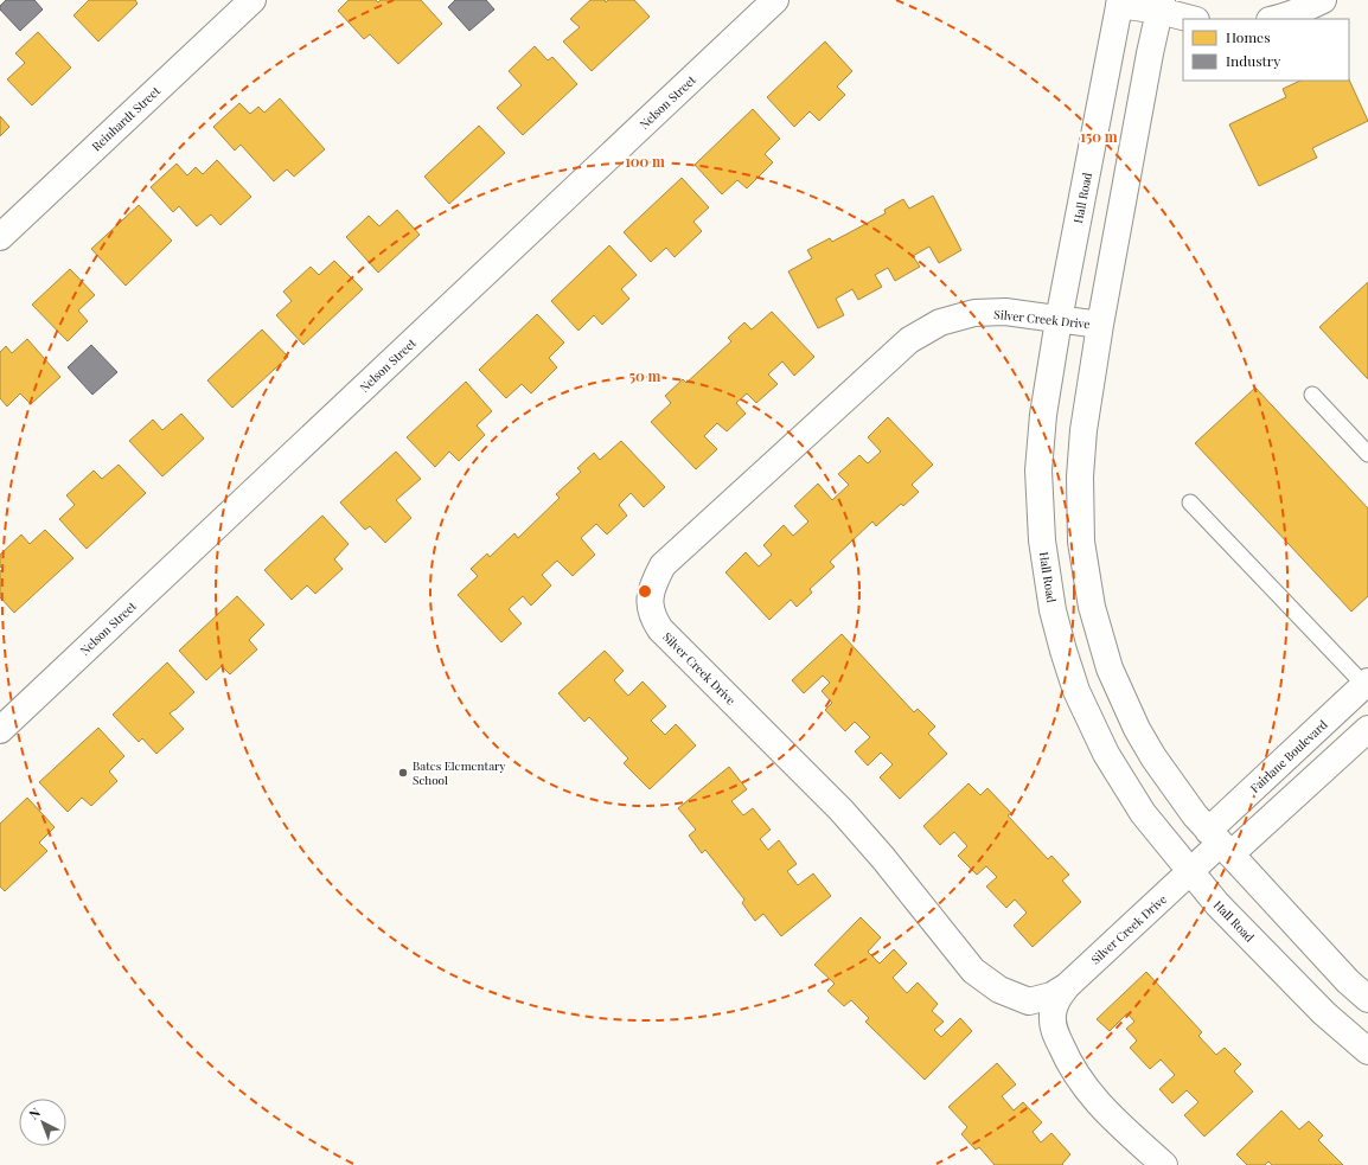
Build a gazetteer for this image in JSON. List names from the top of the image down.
{
  "streets": {
    "street": [
      "Nelson Street",
      "Reinhardt Street",
      "Hall Road",
      "Silver Creek Drive",
      "Fairlane Boulevard"
    ]
  },
  "crossings": [
    ["Hall Road", "Silver Creek Drive"],
    ["Silver Creek Drive", "Fairlane Boulevard"]
  ],
  "places": ["Bates Elementary School"],
  "legend": ["Homes", "Industry"],
  "north": "top left",
  "rings": ["150 m", "100 m", "50 m"]
}
